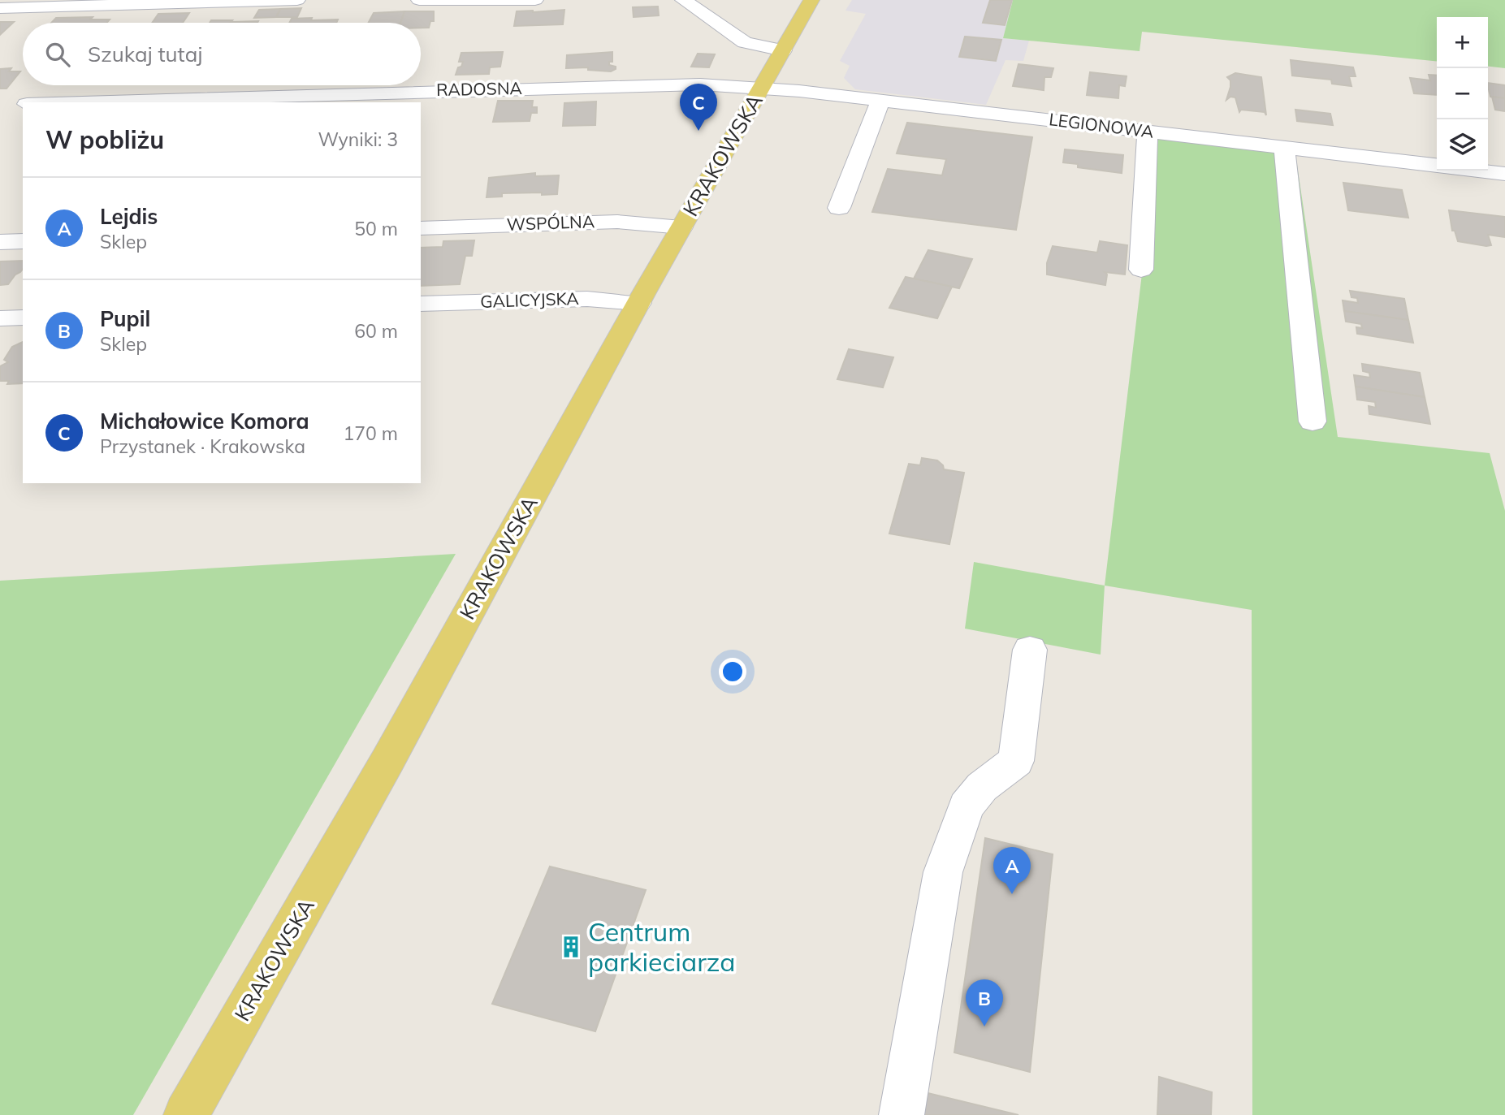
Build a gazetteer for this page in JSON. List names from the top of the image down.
{
  "streets": {
    "main road": ["KRAKOWSKA"],
    "street": [
      "RADOSNA",
      "LEGIONOWA",
      "WSPÓLNA",
      "GALICYJSKA"
    ]
  },
  "crossings": [
    ["RADOSNA", "LEGIONOWA"],
    ["RADOSNA", "KRAKOWSKA"],
    ["LEGIONOWA", "KRAKOWSKA"],
    ["KRAKOWSKA", "WSPÓLNA"],
    ["KRAKOWSKA", "GALICYJSKA"]
  ],
  "places": {
    "building": ["Centrum parkieciarza"]
  },
  "page": {
    "map_buttons": ["+", "−"],
    "search": "Szukaj tutaj",
    "pins": ["C", "A", "B"],
    "heading": ["W pobliżu", "Wyniki: 3"],
    "list": [
      {
        "mark": "A",
        "name": "Lejdis",
        "note": "Sklep",
        "value": "50 m"
      },
      {
        "mark": "B",
        "name": "Pupil",
        "note": "Sklep",
        "value": "60 m"
      },
      {
        "mark": "C",
        "name": "Michałowice Komora",
        "note": "Przystanek · Krakowska",
        "value": "170 m"
      }
    ]
  }
}
